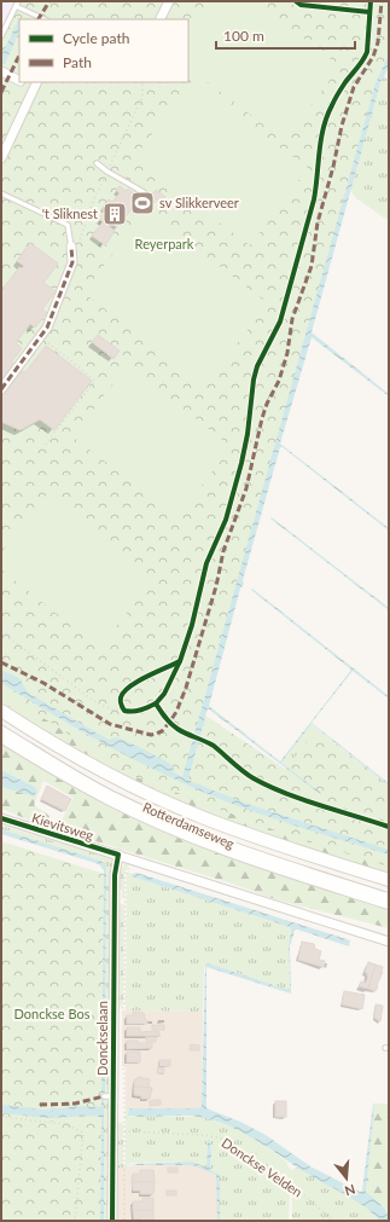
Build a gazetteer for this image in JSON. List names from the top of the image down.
{
  "streets": {
    "main road": ["Rotterdamseweg"],
    "street": ["Kievitsweg", "Donckselaan"],
    "path": ["Donckse Velden"]
  },
  "crossings": [
    ["Kievitsweg", "Donckselaan"],
    ["Donckselaan", "Donckse Velden"]
  ],
  "parks": ["Reyerpark", "Donckse Bos"],
  "places": {
    "sports": ["sv Slikkerveer"],
    "building": ["'t Sliknest"]
  },
  "legend": ["Cycle path", "Path"],
  "scale_bar": "100 m",
  "north": "bottom"
}
